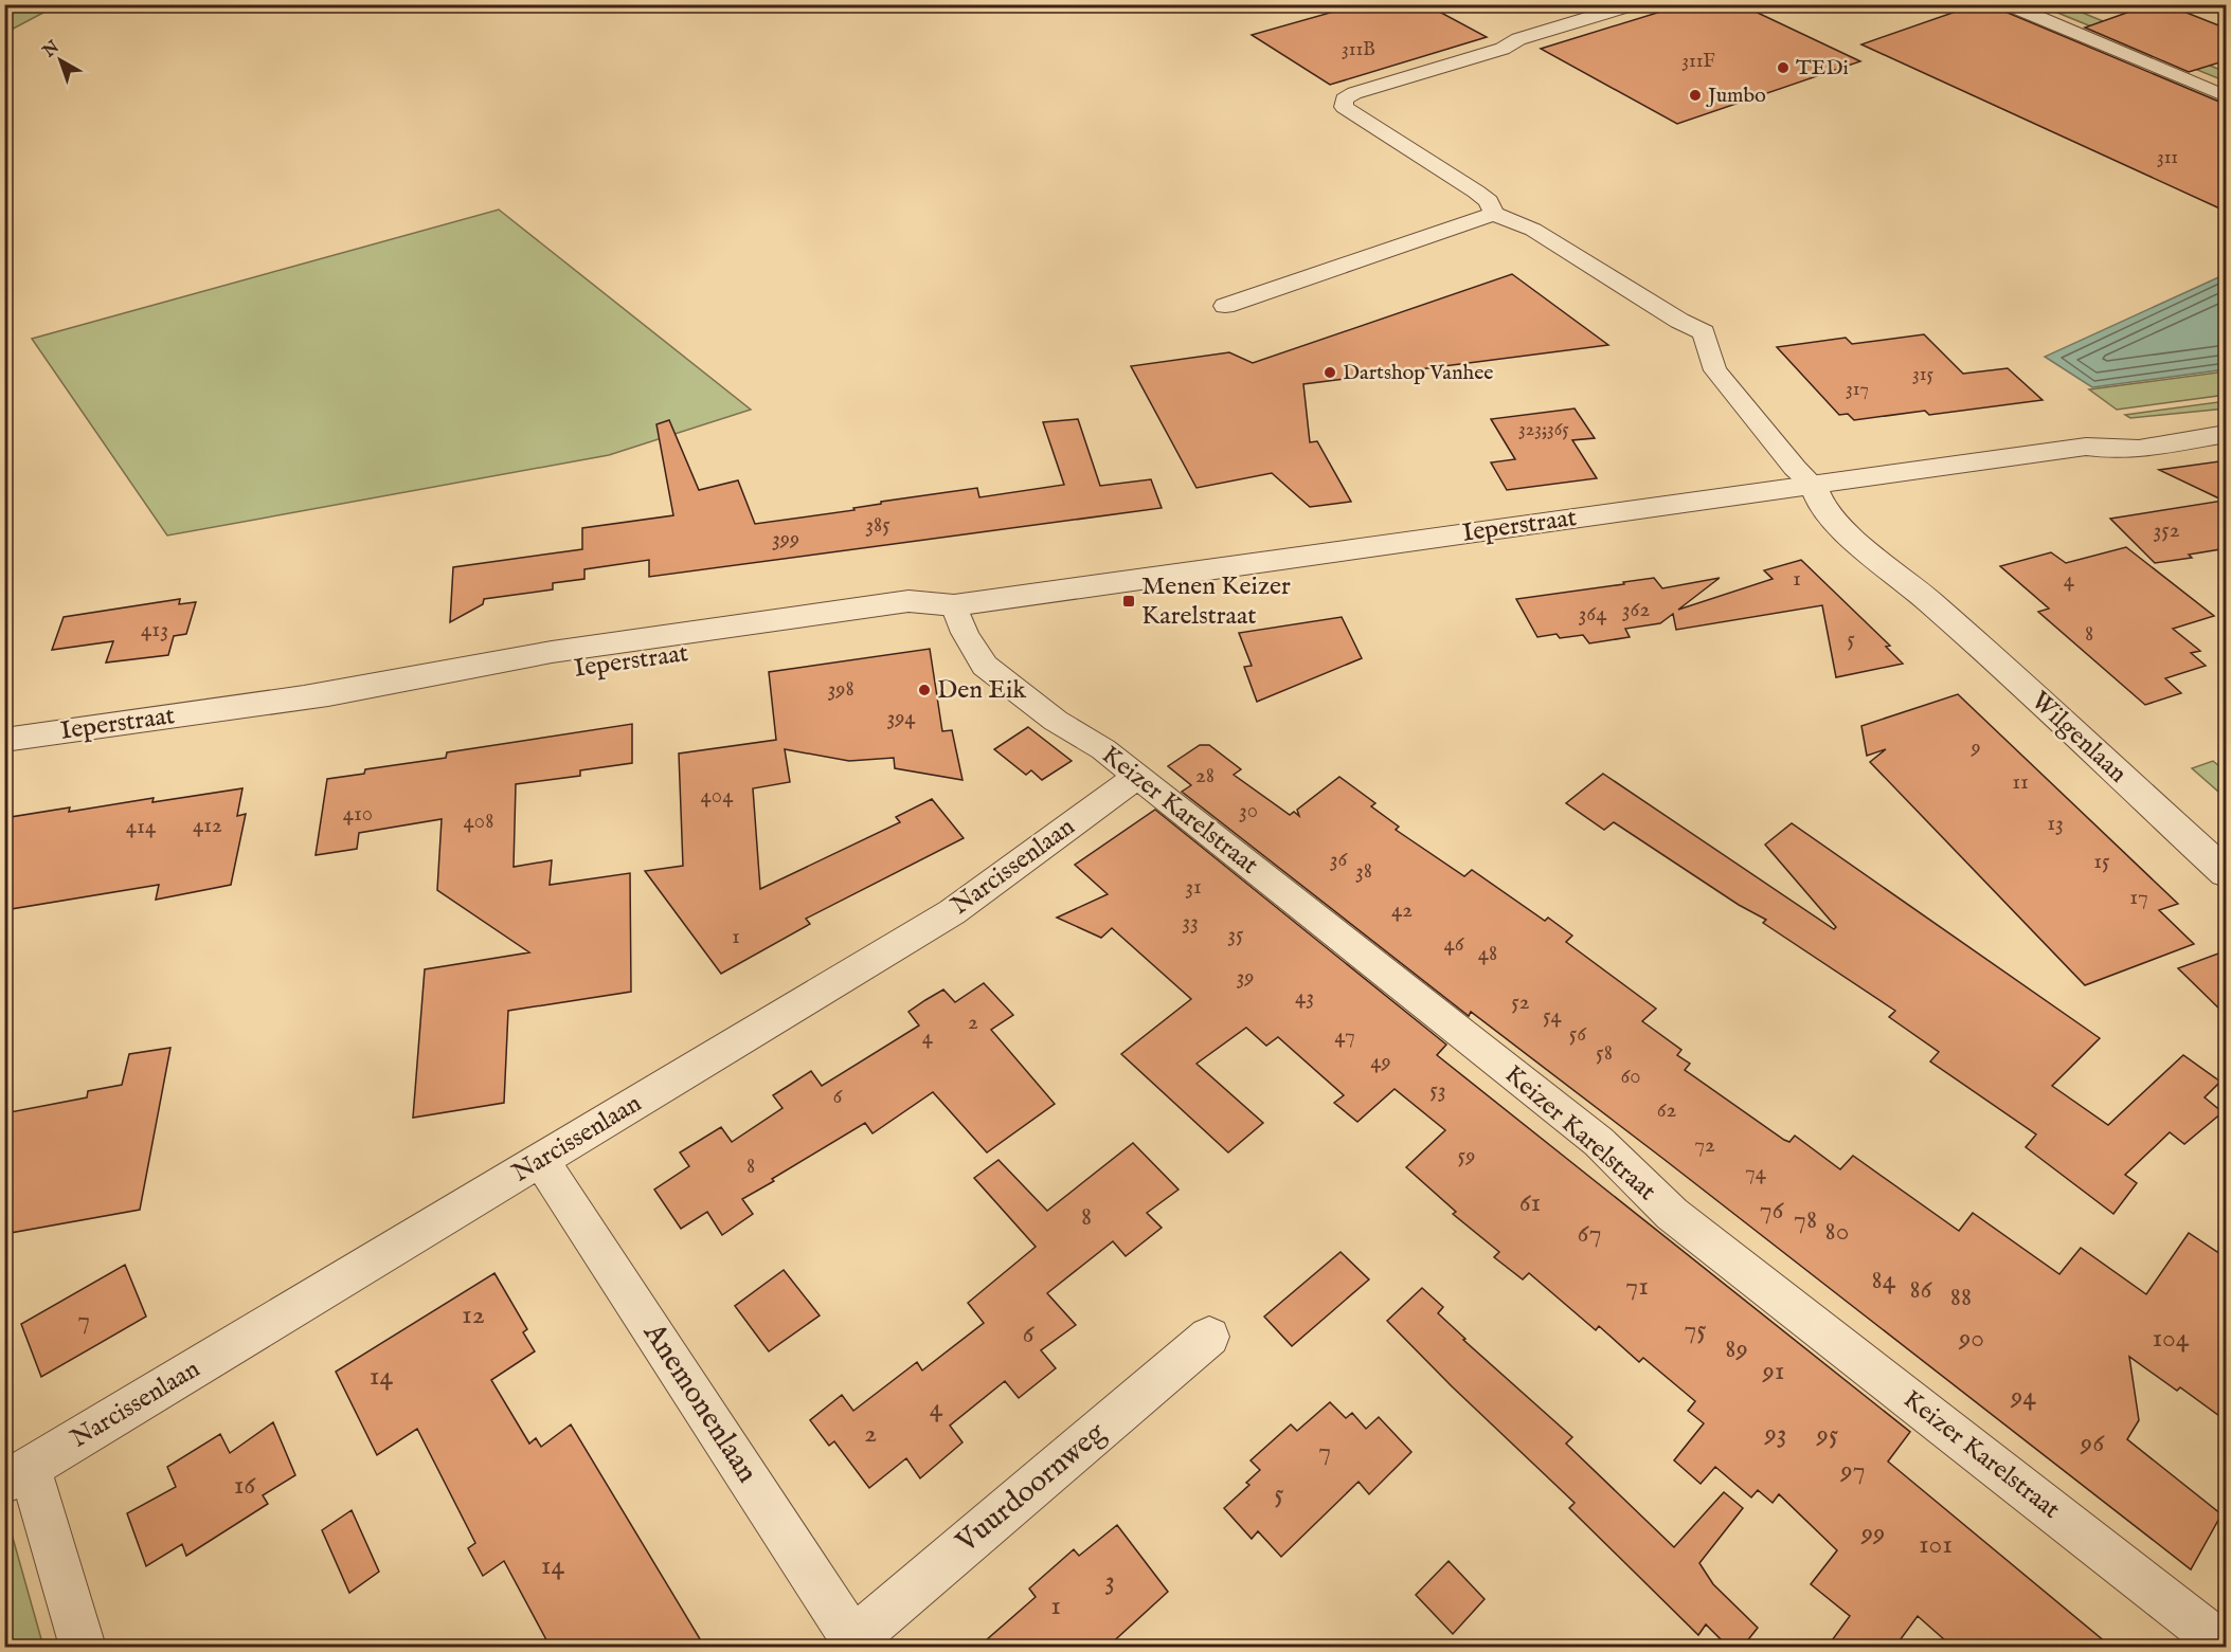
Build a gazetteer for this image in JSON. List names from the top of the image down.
{
  "streets": {
    "street": [
      "Ieperstraat",
      "Wilgenlaan",
      "Keizer Karelstraat",
      "Narcissenlaan",
      "Anemonenlaan",
      "Vuurdoornweg"
    ]
  },
  "crossings": [
    ["Ieperstraat", "Wilgenlaan"],
    ["Ieperstraat", "Keizer Karelstraat"],
    ["Keizer Karelstraat", "Narcissenlaan"],
    ["Narcissenlaan", "Anemonenlaan"],
    ["Anemonenlaan", "Vuurdoornweg"]
  ],
  "places": {
    "other": [
      "TEDi",
      "Jumbo",
      "Dartshop Vanhee",
      "Den Eik"
    ],
    "transit": ["Menen Keizer Karelstraat"]
  },
  "house_numbers": [
    "311B",
    "311F",
    "311",
    "315",
    "317",
    "323;365",
    "385",
    "352",
    "399",
    "1",
    "4",
    "362",
    "364",
    "413",
    "8",
    "5",
    "398",
    "394",
    "9",
    "28",
    "11",
    "404",
    "30",
    "410",
    "408",
    "13",
    "412",
    "414",
    "36",
    "15",
    "38",
    "31",
    "17",
    "42",
    "33",
    "35",
    "1",
    "46",
    "48",
    "39",
    "43",
    "52",
    "54",
    "2",
    "56",
    "47",
    "4",
    "58",
    "49",
    "60",
    "53",
    "6",
    "62",
    "72",
    "59",
    "8",
    "74",
    "61",
    "76",
    "8",
    "78",
    "80",
    "67",
    "84",
    "71",
    "86",
    "88",
    "12",
    "7",
    "75",
    "6",
    "90",
    "104",
    "89",
    "91",
    "14",
    "94",
    "4",
    "2",
    "93",
    "95",
    "96",
    "7",
    "97",
    "16",
    "5",
    "99",
    "101",
    "14",
    "3",
    "1"
  ],
  "north": "top left"
}
